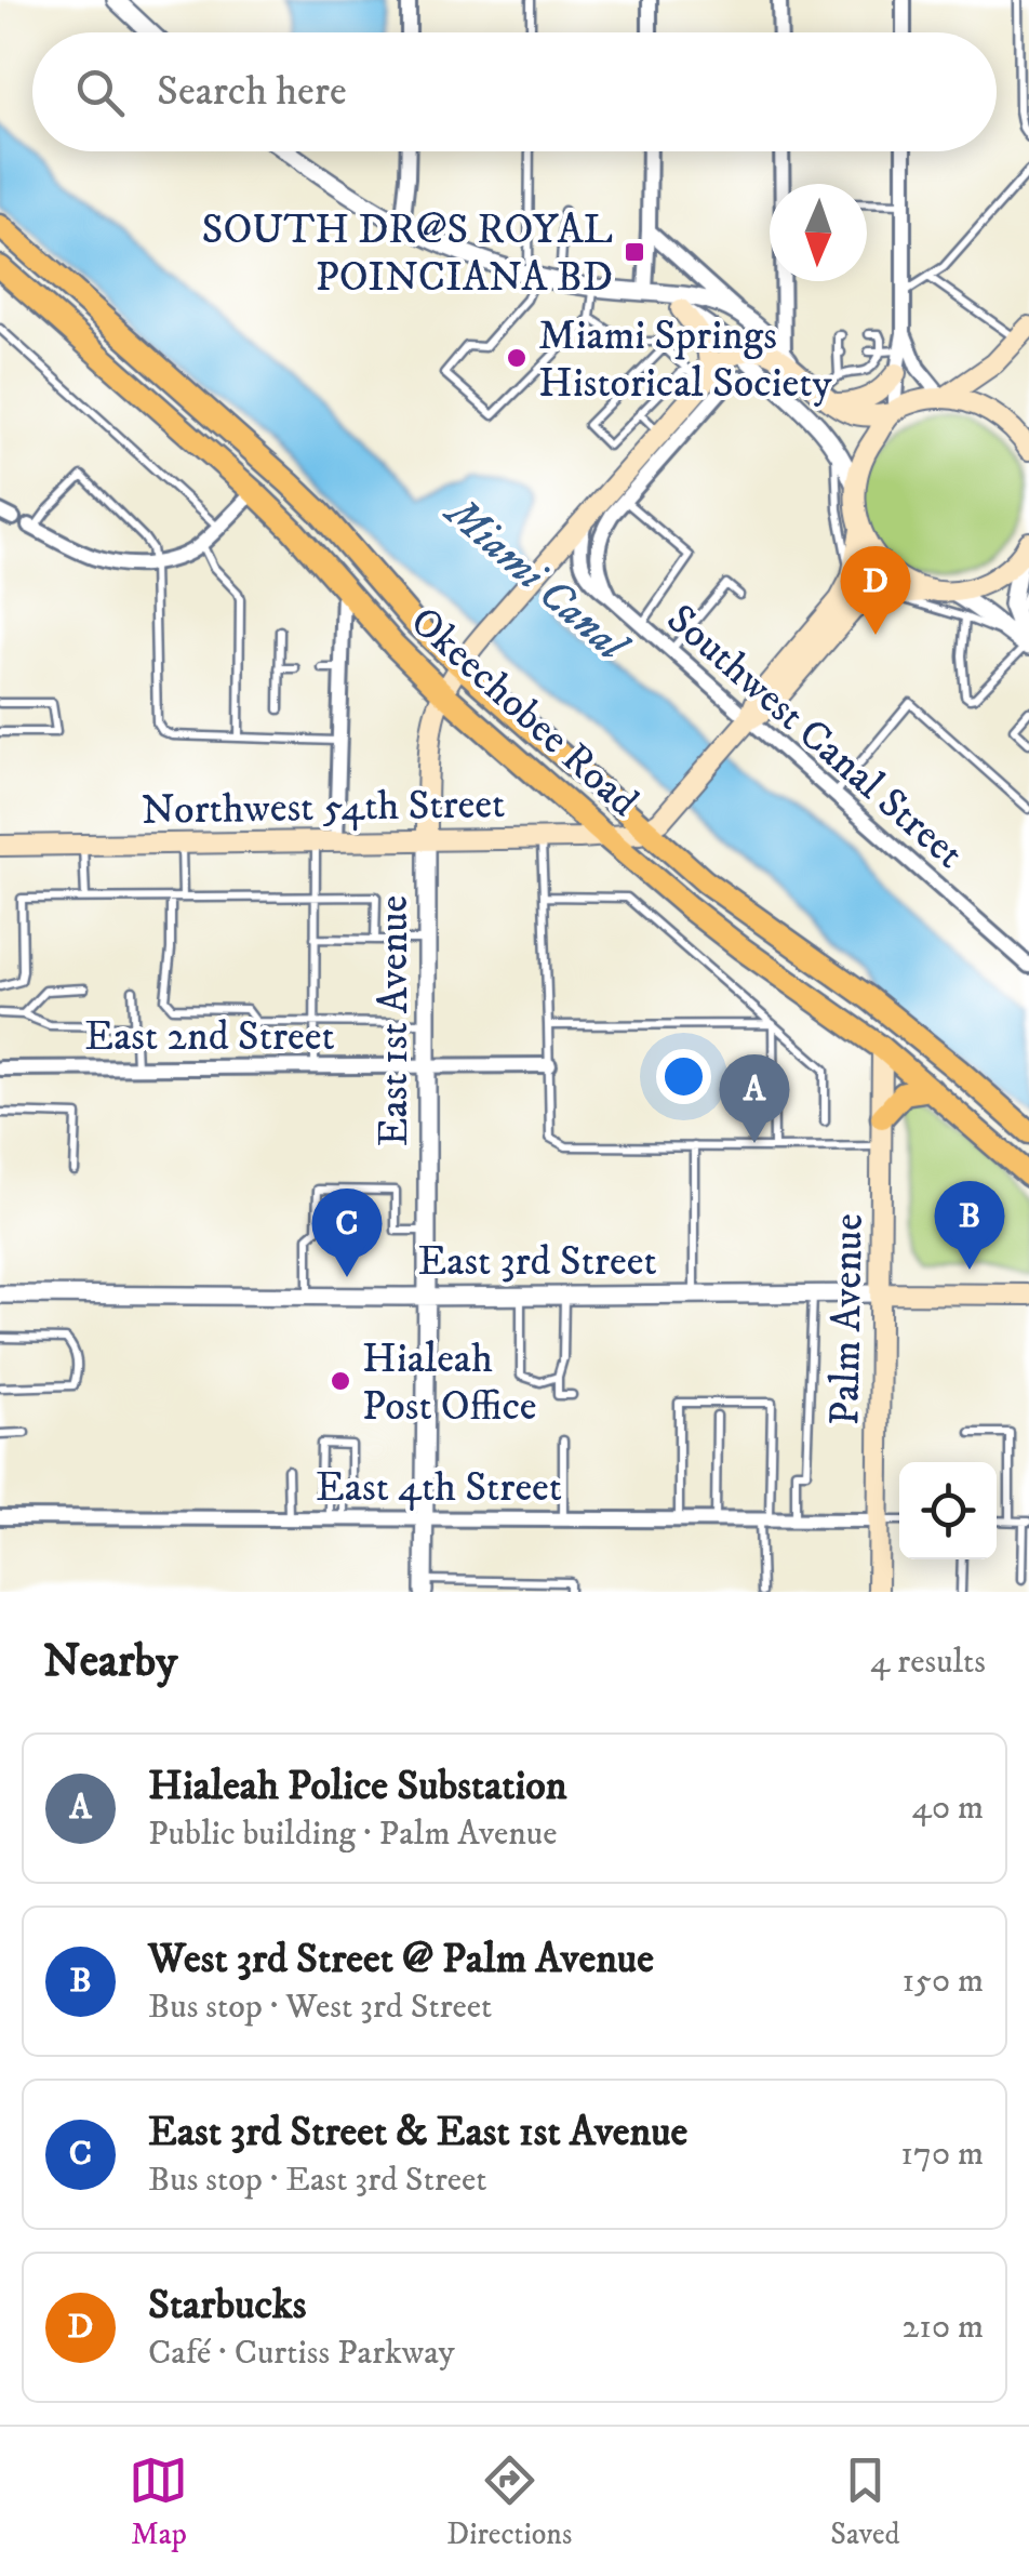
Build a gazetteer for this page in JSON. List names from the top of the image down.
{
  "streets": {
    "highway": ["Okeechobee Road"],
    "main road": ["Northwest 54th Street", "Palm Avenue"],
    "street": [
      "Southwest Canal Street",
      "East 1st Avenue",
      "East 2nd Street",
      "East 3rd Street",
      "East 4th Street"
    ]
  },
  "crossings": [
    ["Okeechobee Road", "Northwest 54th Street"],
    ["Okeechobee Road", "Palm Avenue"],
    ["Northwest 54th Street", "East 1st Avenue"],
    ["East 1st Avenue", "East 2nd Street"],
    ["East 1st Avenue", "East 3rd Street"],
    ["East 1st Avenue", "East 4th Street"],
    ["East 3rd Street", "Palm Avenue"],
    ["Palm Avenue", "East 4th Street"]
  ],
  "water": ["Miami Canal"],
  "places": {
    "transit": ["SOUTH DR@S ROYAL POINCIANA BD"],
    "other": ["Miami Springs Historical Society", "Hialeah Post Office"]
  },
  "north": "bottom",
  "page": {
    "search": "Search here",
    "pins": [
      "D",
      "A",
      "B",
      "C"
    ],
    "heading": ["Nearby", "4 results"],
    "list": [
      {
        "mark": "A",
        "name": "Hialeah Police Substation",
        "note": "Public building · Palm Avenue",
        "value": "40 m"
      },
      {
        "mark": "B",
        "name": "West 3rd Street @ Palm Avenue",
        "note": "Bus stop · West 3rd Street",
        "value": "150 m"
      },
      {
        "mark": "C",
        "name": "East 3rd Street & East 1st Avenue",
        "note": "Bus stop · East 3rd Street",
        "value": "170 m"
      },
      {
        "mark": "D",
        "name": "Starbucks",
        "note": "Café · Curtiss Parkway",
        "value": "210 m"
      }
    ],
    "nav": ["Map", "Directions", "Saved"]
  }
}
